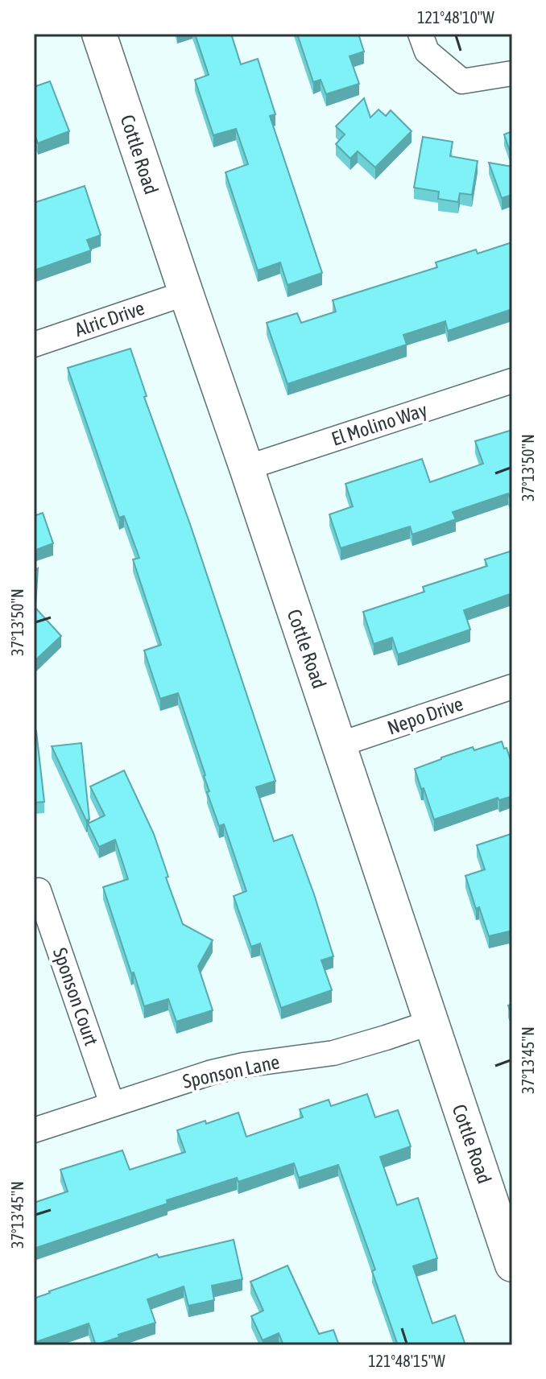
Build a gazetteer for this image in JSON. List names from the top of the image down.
{
  "streets": {
    "street": [
      "Cottle Road",
      "Alric Drive",
      "El Molino Way",
      "Nepo Drive",
      "Sponson Court",
      "Sponson Lane"
    ]
  },
  "crossings": [
    ["Cottle Road", "Alric Drive"],
    ["Cottle Road", "El Molino Way"],
    ["Cottle Road", "Nepo Drive"],
    ["Cottle Road", "Sponson Lane"],
    ["Sponson Court", "Sponson Lane"]
  ],
  "coordinates": [
    "121°48'10\"W",
    "37°13'50\"N",
    "37°13'45\"N",
    "121°48'15\"W"
  ]
}
